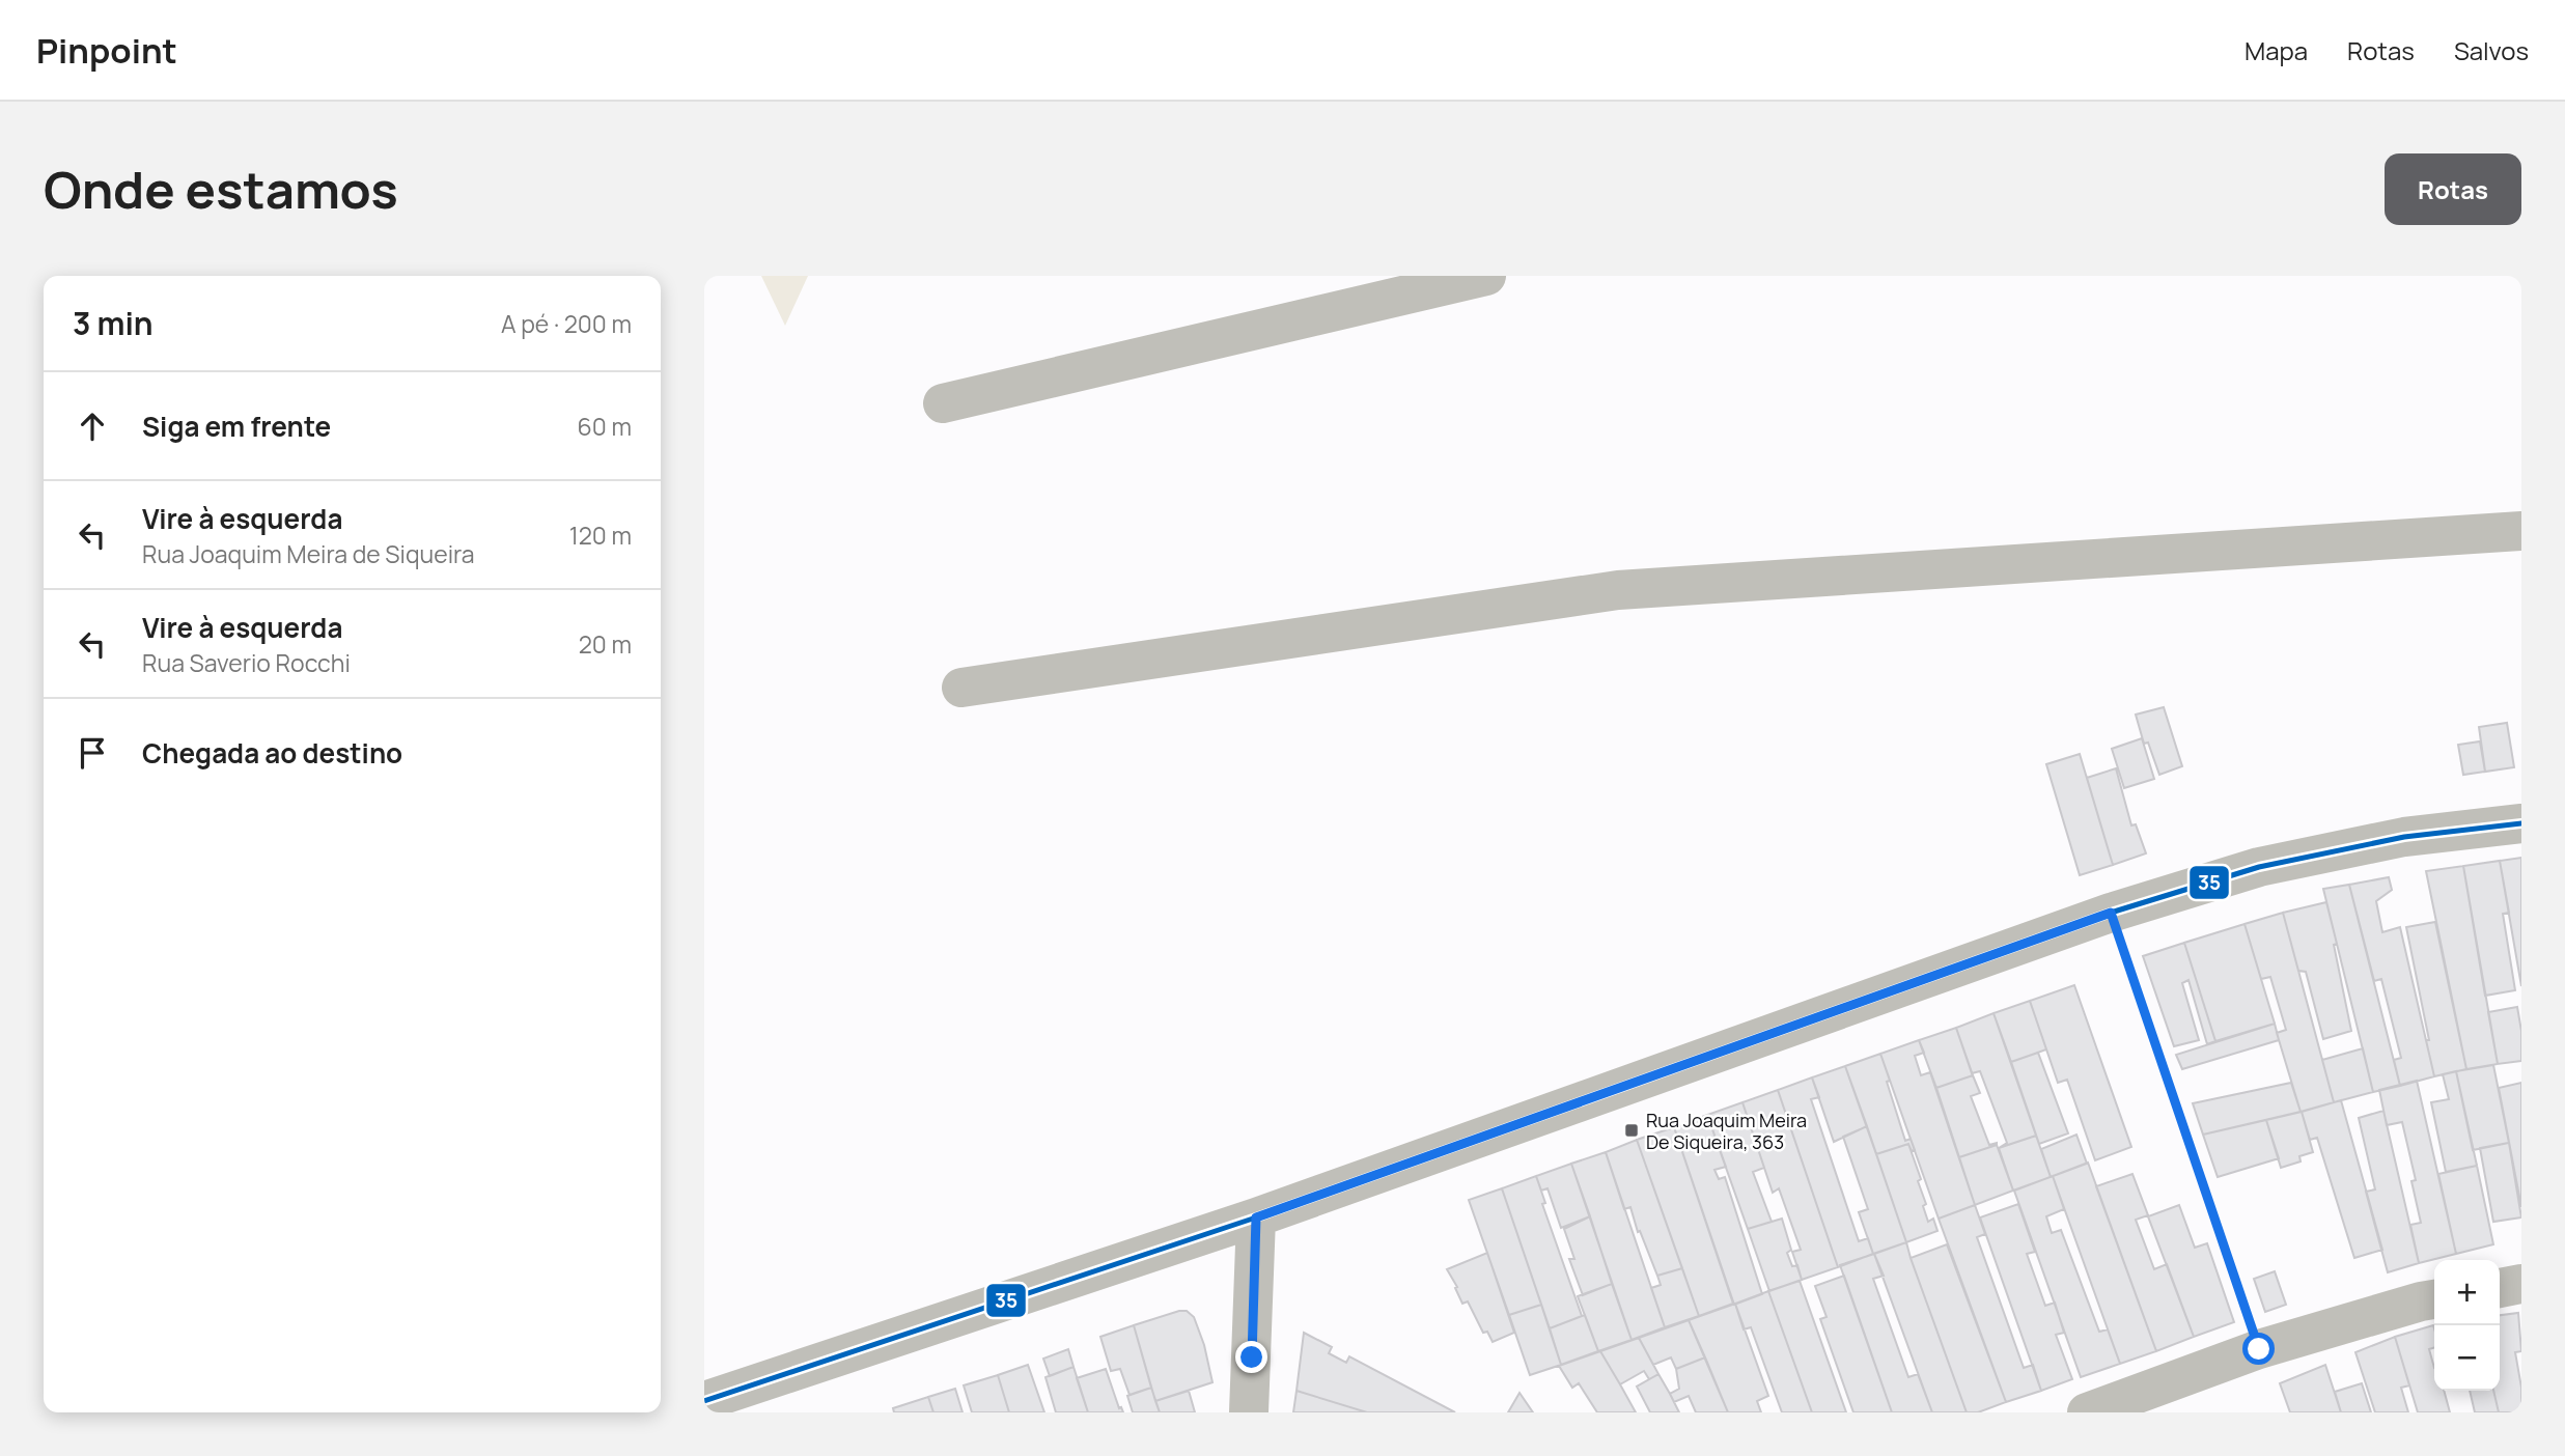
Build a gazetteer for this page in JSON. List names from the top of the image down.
{
  "places": {
    "transit": ["Rua Joaquim Meira De Siqueira, 363"]
  },
  "lines": ["transit line 35"],
  "page": {
    "header": "Pinpoint",
    "nav": ["Mapa", "Rotas", "Salvos"],
    "buttons": "Rotas",
    "title": "Onde estamos",
    "heading": ["3 min", "A pé · 200 m"],
    "list": [
      ["Siga em frente", "60 m"],
      ["Vire à esquerda", "Rua Joaquim Meira de Siqueira", "120 m"],
      ["Vire à esquerda", "Rua Saverio Rocchi", "20 m"],
      "Chegada ao destino"
    ],
    "map_buttons": ["+", "−"]
  }
}
